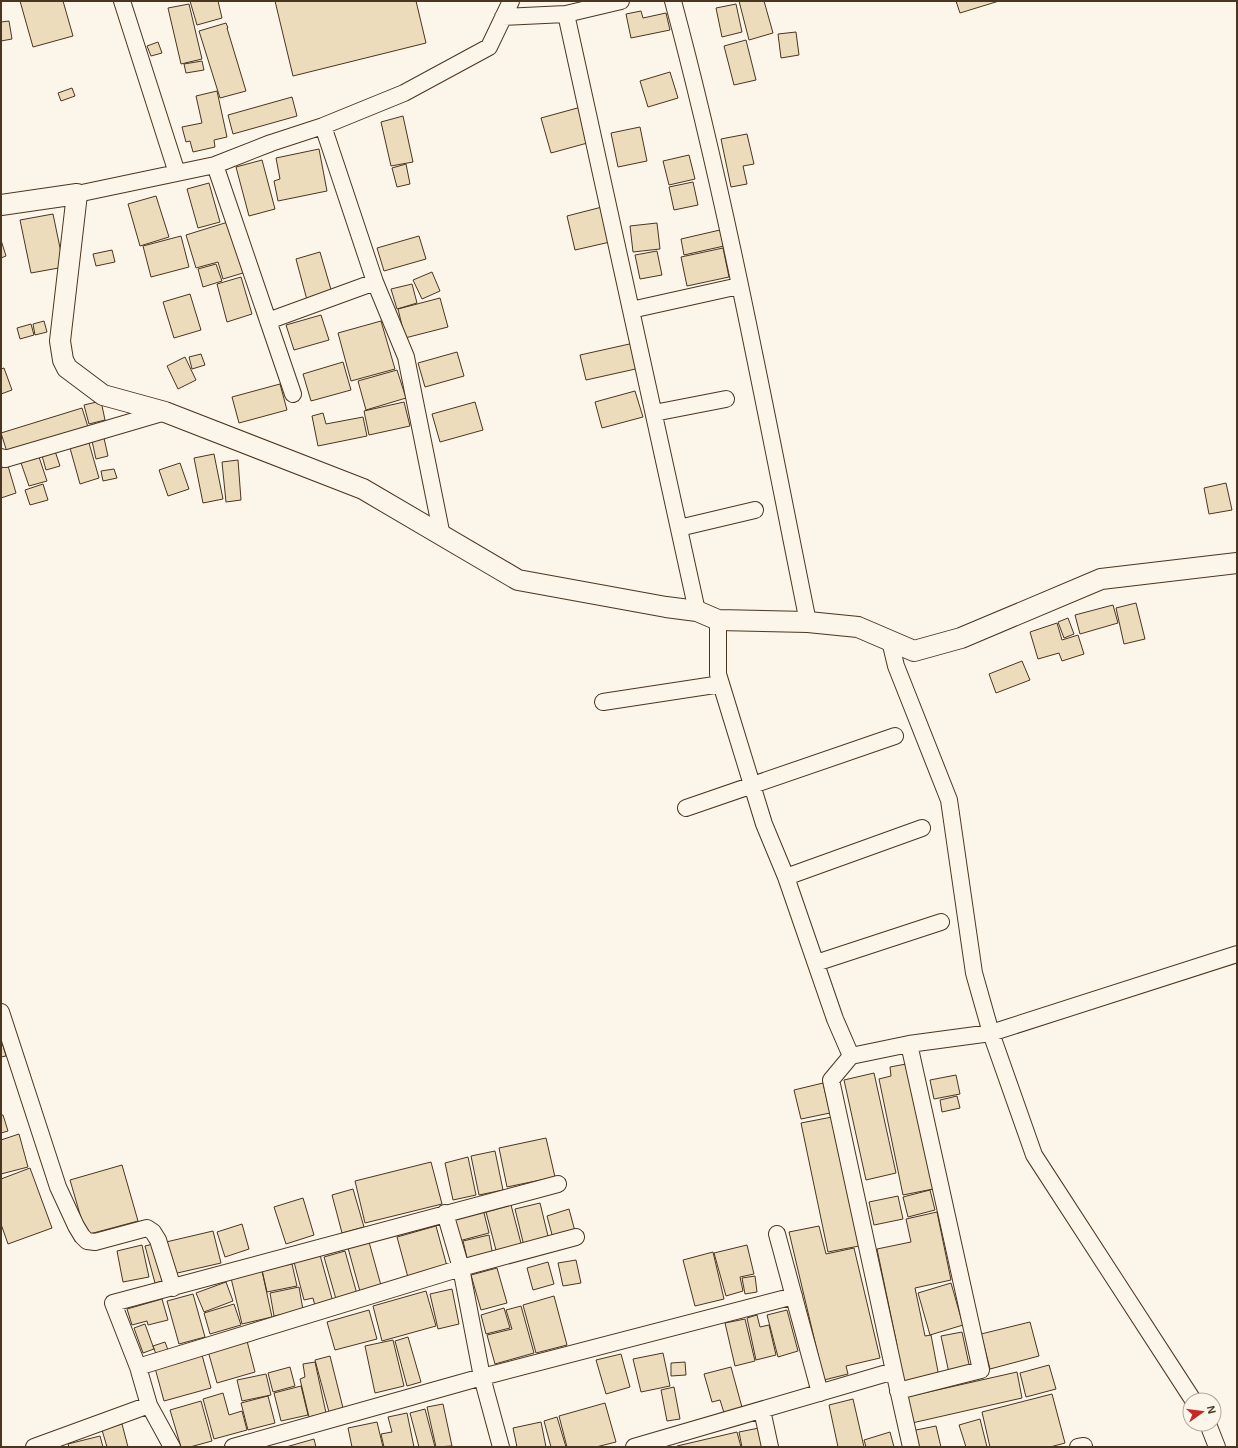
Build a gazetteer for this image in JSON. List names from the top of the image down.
{
  "north": "right"
}
